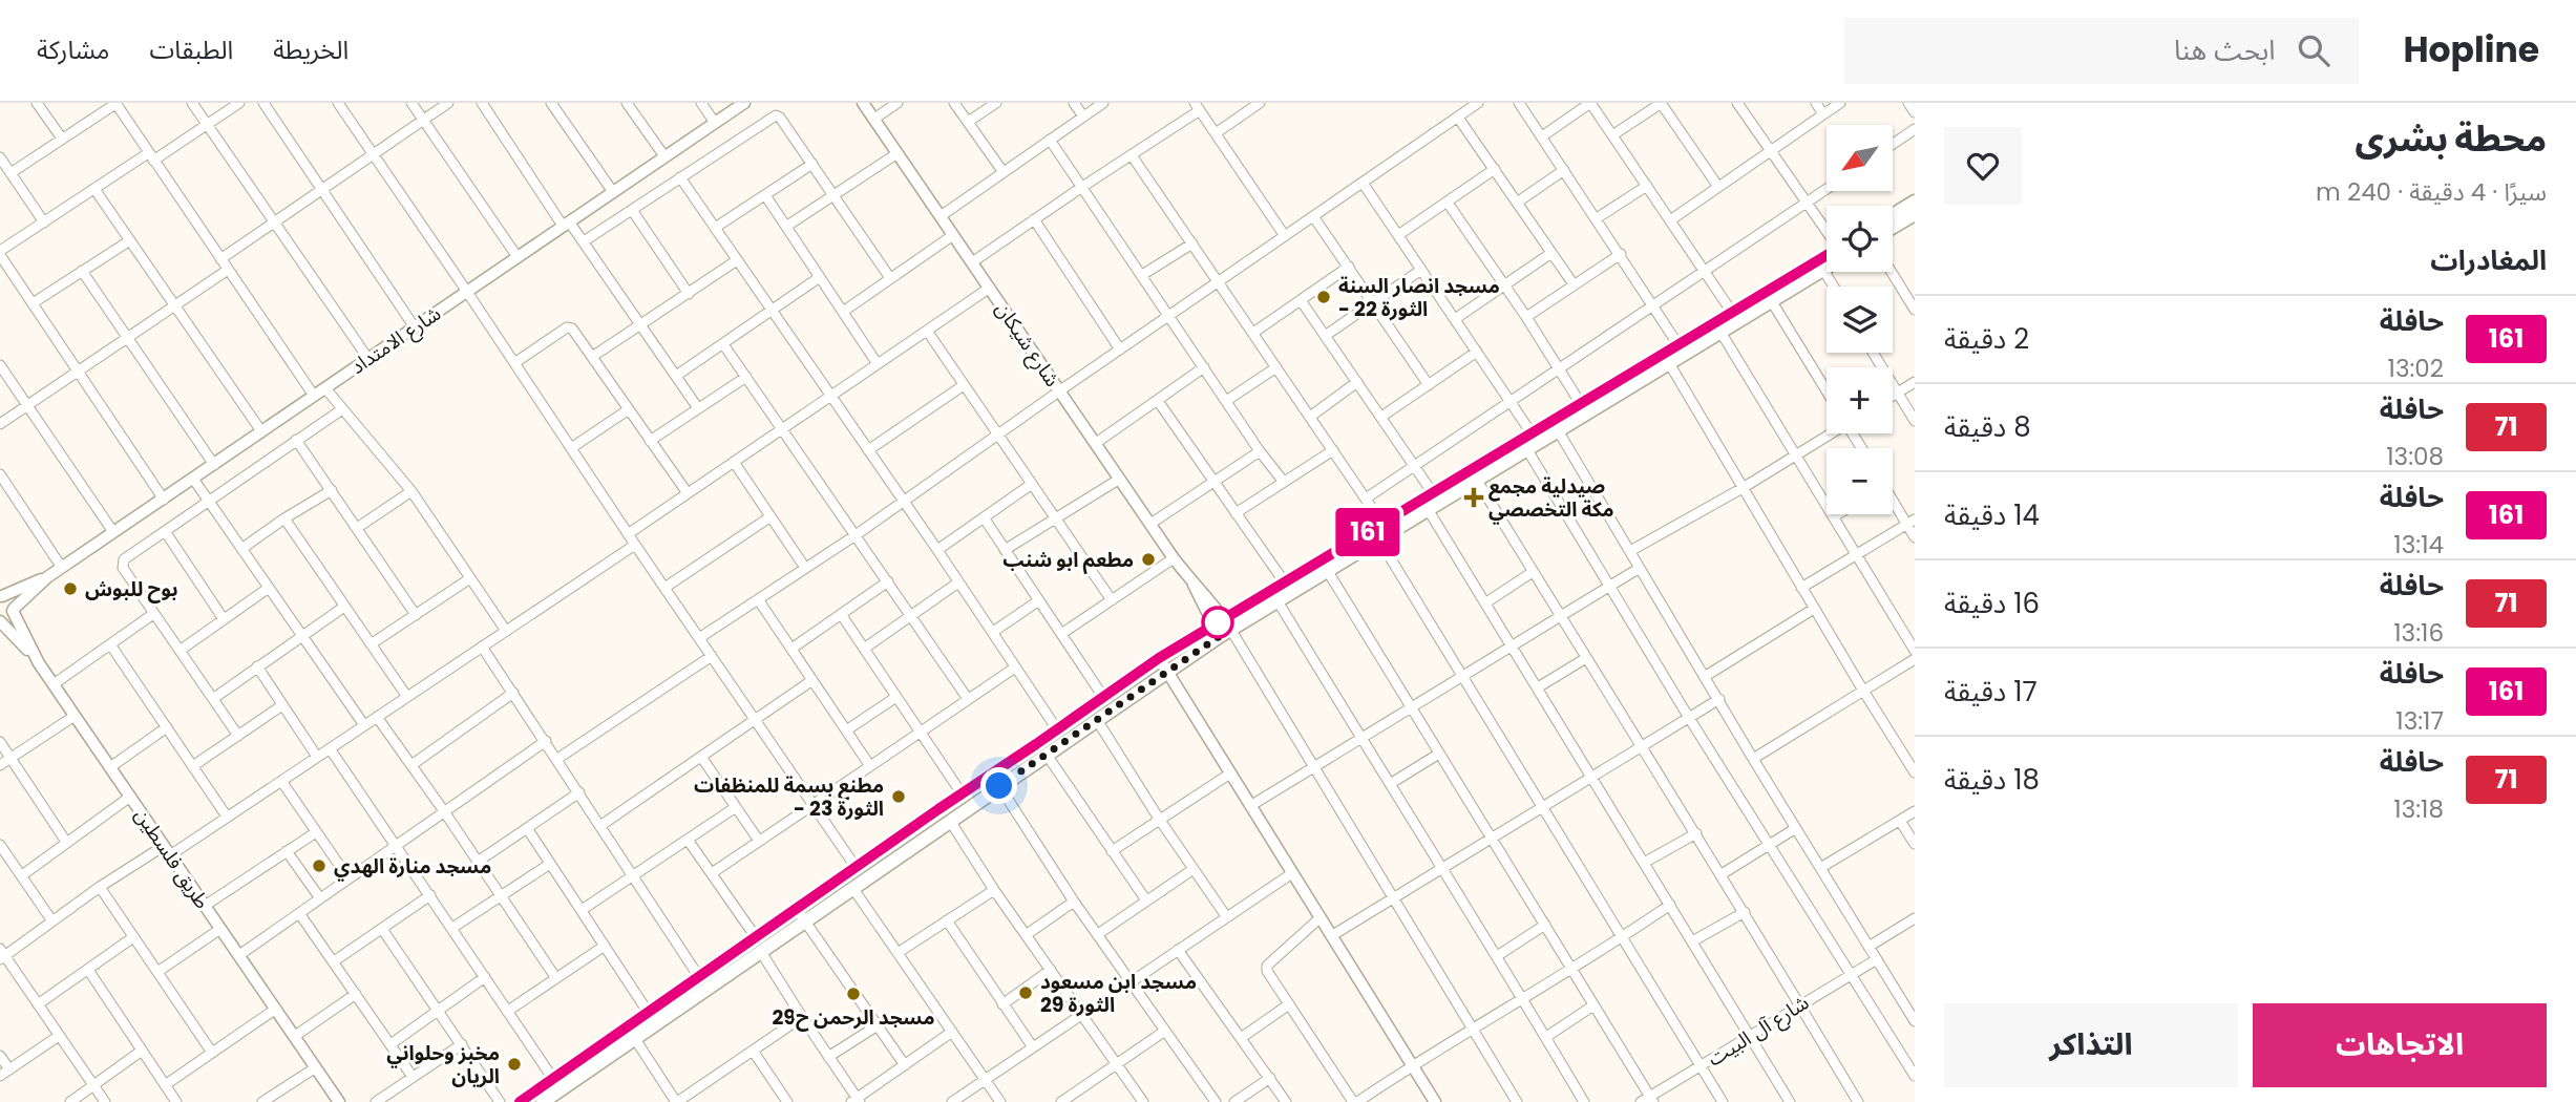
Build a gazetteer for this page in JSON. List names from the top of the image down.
{
  "streets": {
    "street": [
      "شارع الامتداد",
      "شارع شيكان",
      "طريق فلسطين",
      "شارع آل البيت"
    ]
  },
  "crossings": [
    ["شارع الامتداد", "طريق فلسطين"]
  ],
  "places": {
    "other": [
      "مسجد انصار السنة - الثورة 22",
      "مطعم ابو شنب",
      "بوح للبوش",
      "مطنع بسمة للمنظفات - الثورة 23",
      "مسجد منارة الهدي",
      "مسجد ابن مسعود الثورة 29",
      "مسجد الرحمن ح29",
      "مخبز وحلواني الريان"
    ],
    "health": ["صيدلية مجمع مكة التخصصي"]
  },
  "lines": ["bus line 161"],
  "north": "bottom left",
  "page": {
    "header": "Hopline",
    "search": "ابحث هنا",
    "nav": ["الخريطة", "الطبقات", "مشاركة"],
    "heading": [
      ["محطة بشرى", "سيرًا · 4 دقيقة · 240 m"],
      "المغادرات"
    ],
    "on_map": "161",
    "map_buttons": ["+", "−"],
    "list": [
      {
        "mark": "161",
        "name": "حافلة",
        "note": "13:02",
        "value": "2 دقيقة"
      },
      {
        "mark": "71",
        "name": "حافلة",
        "note": "13:08",
        "value": "8 دقيقة"
      },
      {
        "mark": "161",
        "name": "حافلة",
        "note": "13:14",
        "value": "14 دقيقة"
      },
      {
        "mark": "71",
        "name": "حافلة",
        "note": "13:16",
        "value": "16 دقيقة"
      },
      {
        "mark": "161",
        "name": "حافلة",
        "note": "13:17",
        "value": "17 دقيقة"
      },
      {
        "mark": "71",
        "name": "حافلة",
        "note": "13:18",
        "value": "18 دقيقة"
      }
    ],
    "buttons": ["الاتجاهات", "التذاكر"]
  }
}
